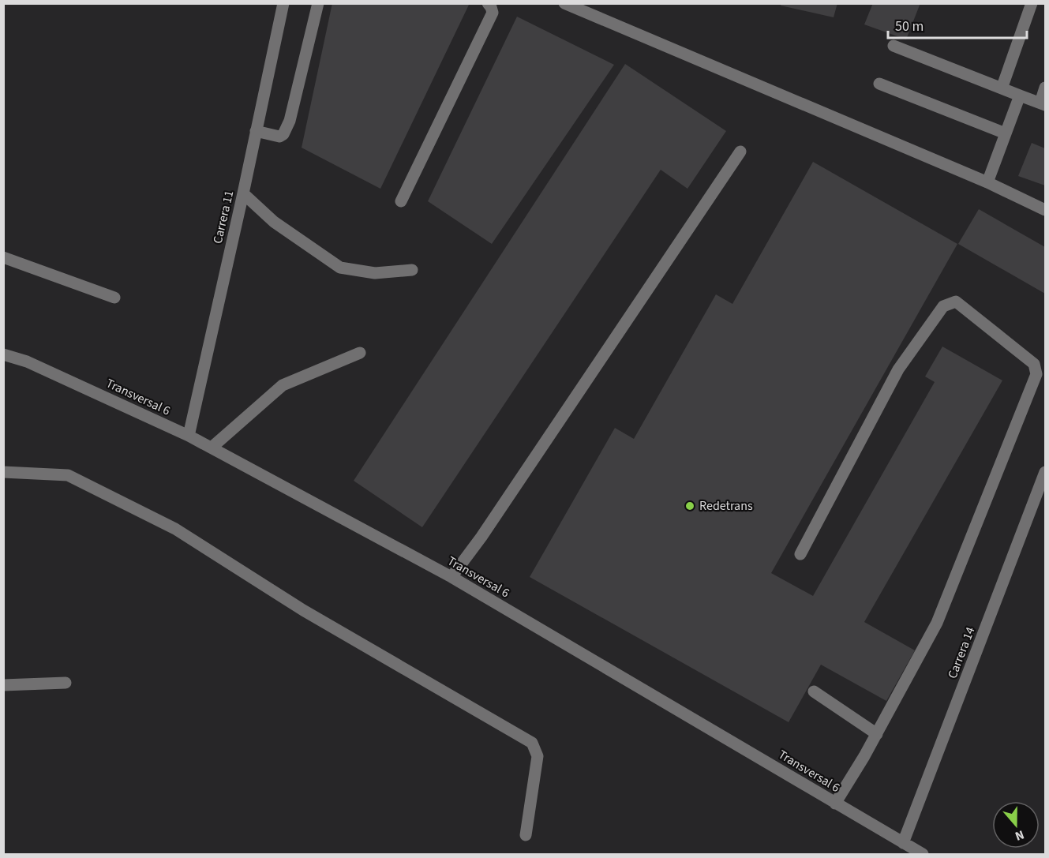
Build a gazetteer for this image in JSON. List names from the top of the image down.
{
  "streets": {
    "street": ["Carrera 11", "Transversal 6", "Carrera 14"]
  },
  "crossings": [
    ["Carrera 11", "Transversal 6"],
    ["Transversal 6", "Carrera 14"]
  ],
  "places": ["Redetrans"],
  "scale_bar": "50 m",
  "north": "bottom"
}
